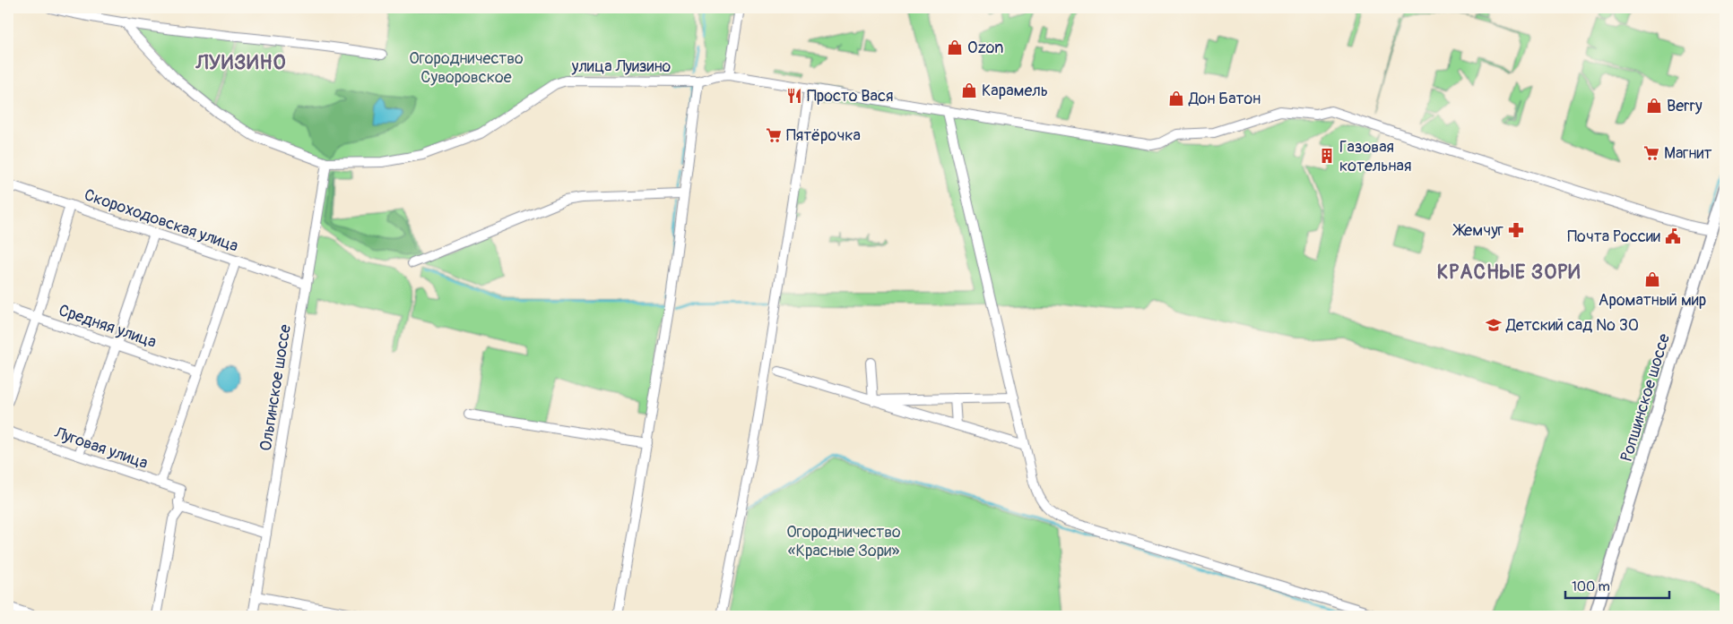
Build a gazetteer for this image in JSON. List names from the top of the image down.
{
  "streets": {
    "main road": ["Ропшинское шоссе"],
    "street": [
      "улица Луизино",
      "Скороходовская улица",
      "Средняя улица",
      "Ольгинское шоссе",
      "Луговая улица"
    ]
  },
  "crossings": [
    ["улица Луизино", "Ольгинское шоссе"],
    ["улица Луизино", "Ропшинское шоссе"],
    ["Скороходовская улица", "Ольгинское шоссе"],
    ["Ольгинское шоссе", "Луговая улица"]
  ],
  "districts": ["ЛУИЗИНО", "КРАСНЫЕ ЗОРИ"],
  "parks": ["Огородничество Суворовское", "Огородничество «Красные Зори»"],
  "places": {
    "shop": [
      "Ozon",
      "Карамель",
      "Дон Батон",
      "Berry",
      "Ароматный мир"
    ],
    "restaurant": ["Просто Вася"],
    "supermarket": ["Пятёрочка", "Магнит"],
    "building": ["Газовая котельная"],
    "pharmacy": ["Жемчуг"],
    "public building": ["Почта России"],
    "school or university": ["Детский сад № 30"]
  },
  "scale_bar": "100 m"
}
